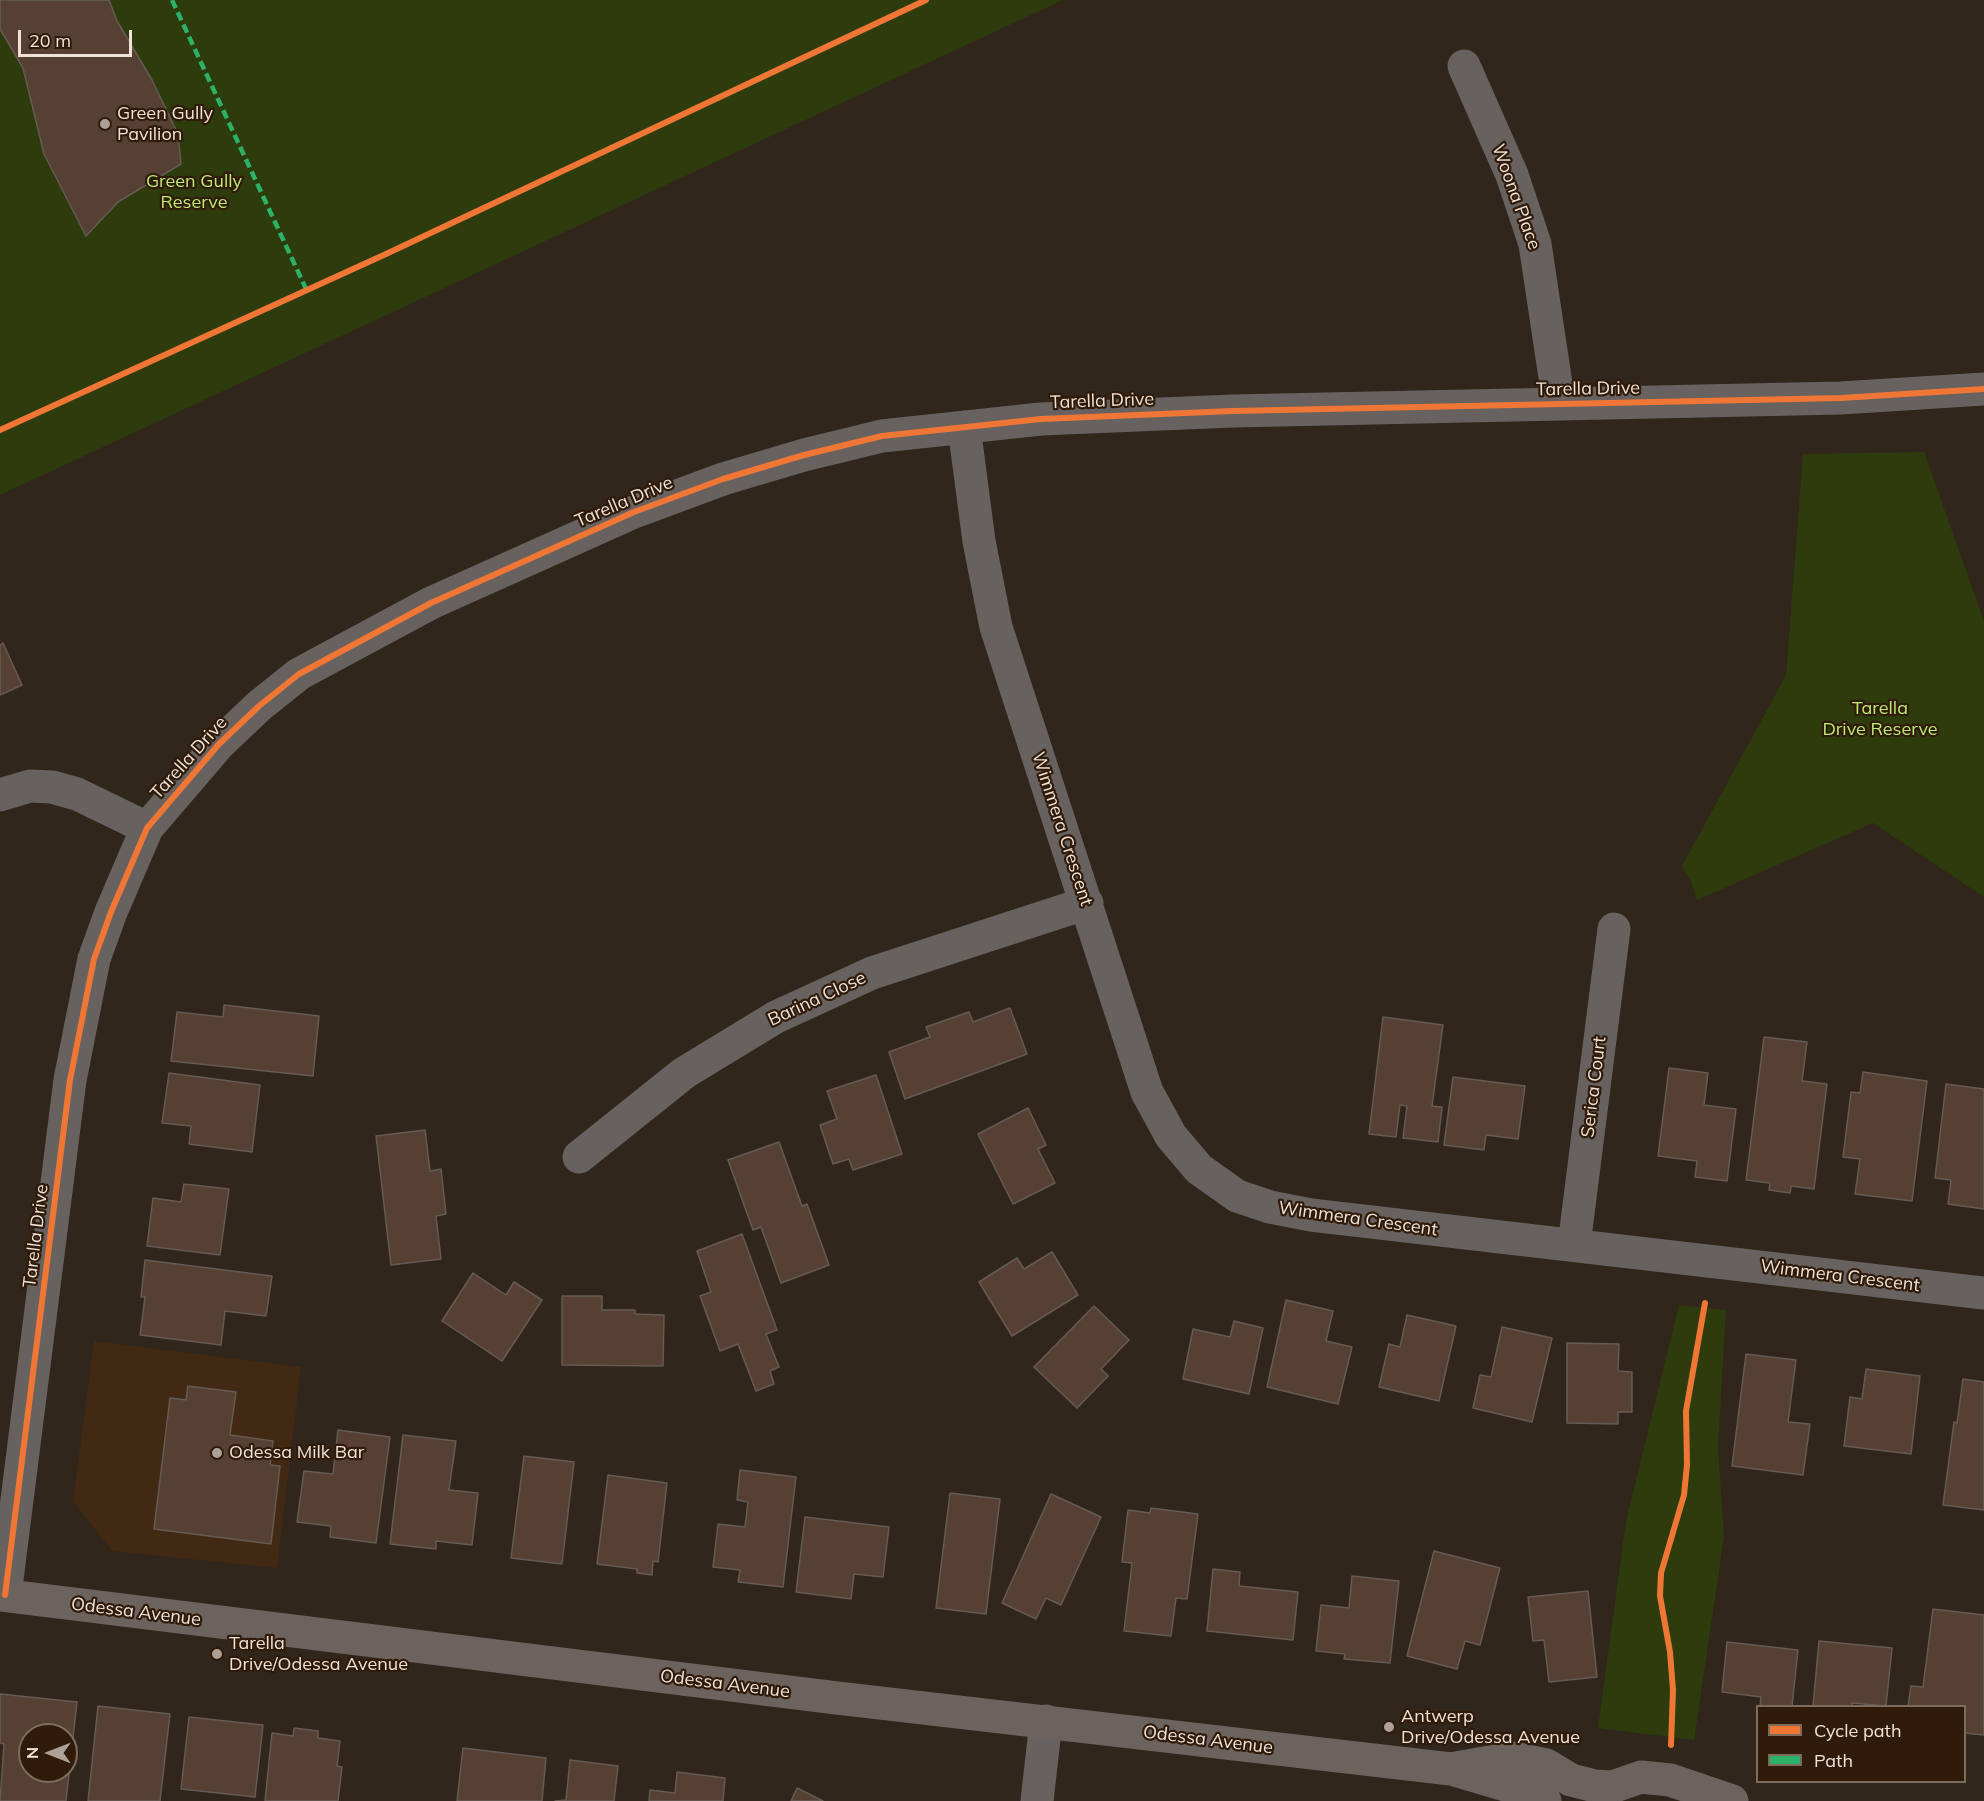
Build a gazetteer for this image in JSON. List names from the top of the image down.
{
  "streets": {
    "street": [
      "Woona Place",
      "Tarella Drive",
      "Wimmera Crescent",
      "Barina Close",
      "Serica Court",
      "Odessa Avenue"
    ]
  },
  "crossings": [
    ["Woona Place", "Tarella Drive"],
    ["Tarella Drive", "Wimmera Crescent"],
    ["Tarella Drive", "Odessa Avenue"],
    ["Wimmera Crescent", "Barina Close"],
    ["Wimmera Crescent", "Serica Court"]
  ],
  "parks": ["Green Gully Reserve", "Tarella Drive Reserve"],
  "places": [
    "Green Gully Pavilion",
    "Odessa Milk Bar",
    "Tarella Drive/Odessa Avenue",
    "Antwerp Drive/Odessa Avenue"
  ],
  "legend": ["Cycle path", "Path"],
  "scale_bar": "20 m",
  "north": "left"
}
